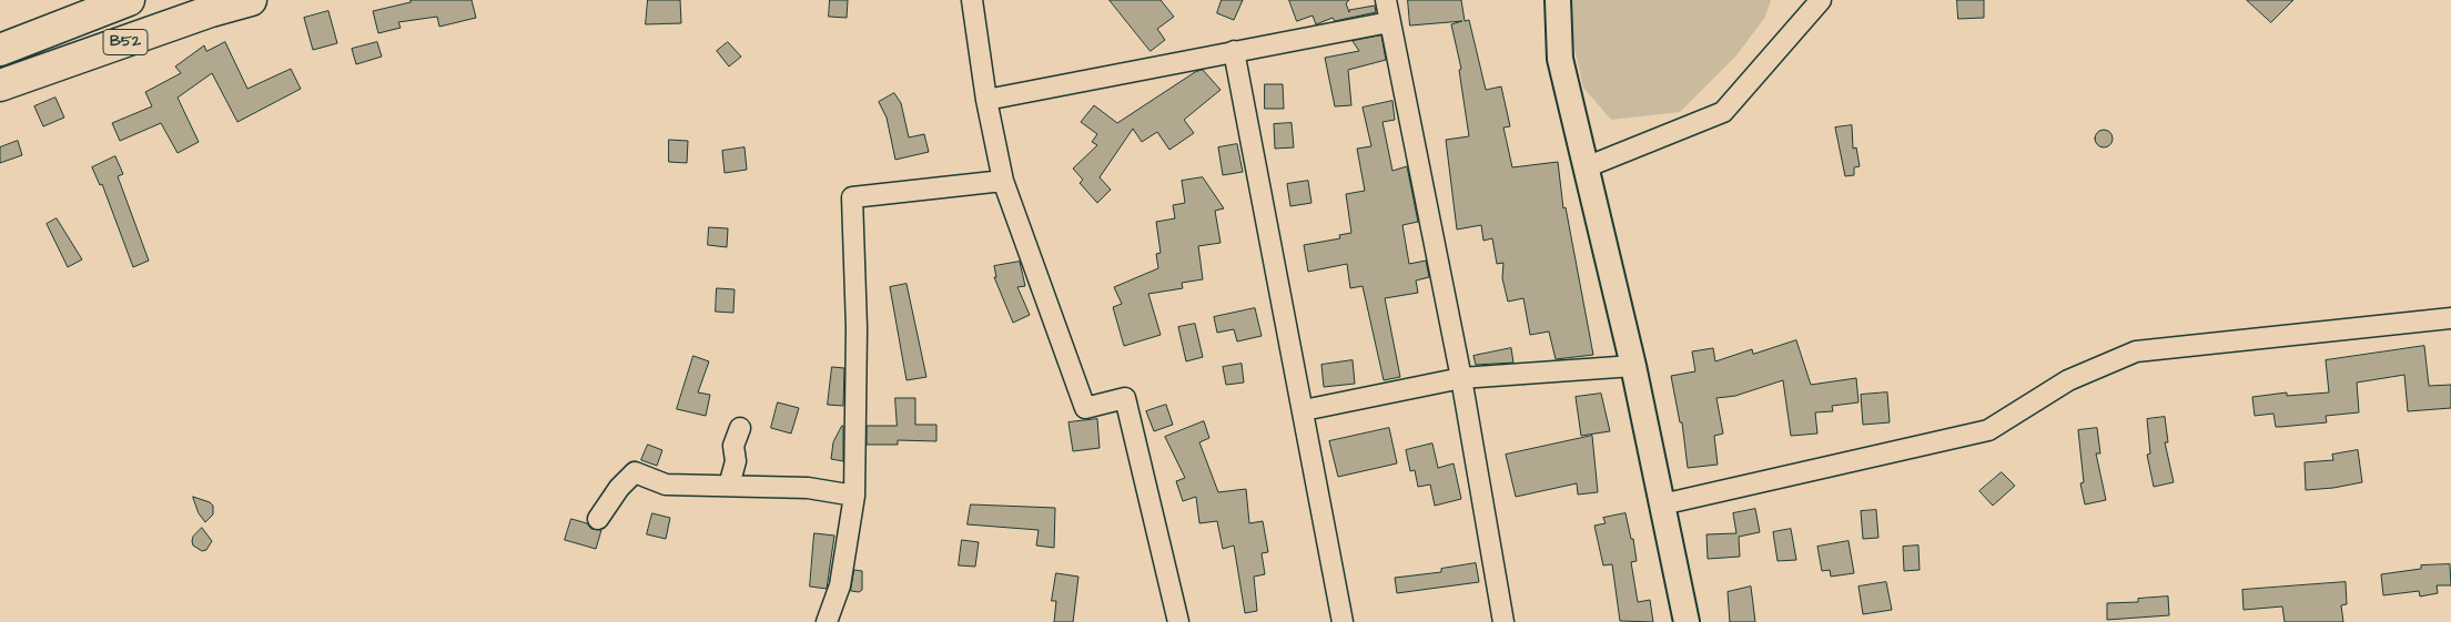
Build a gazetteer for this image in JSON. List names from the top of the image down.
{
  "streets": {
    "highway": ["B52"]
  }
}
